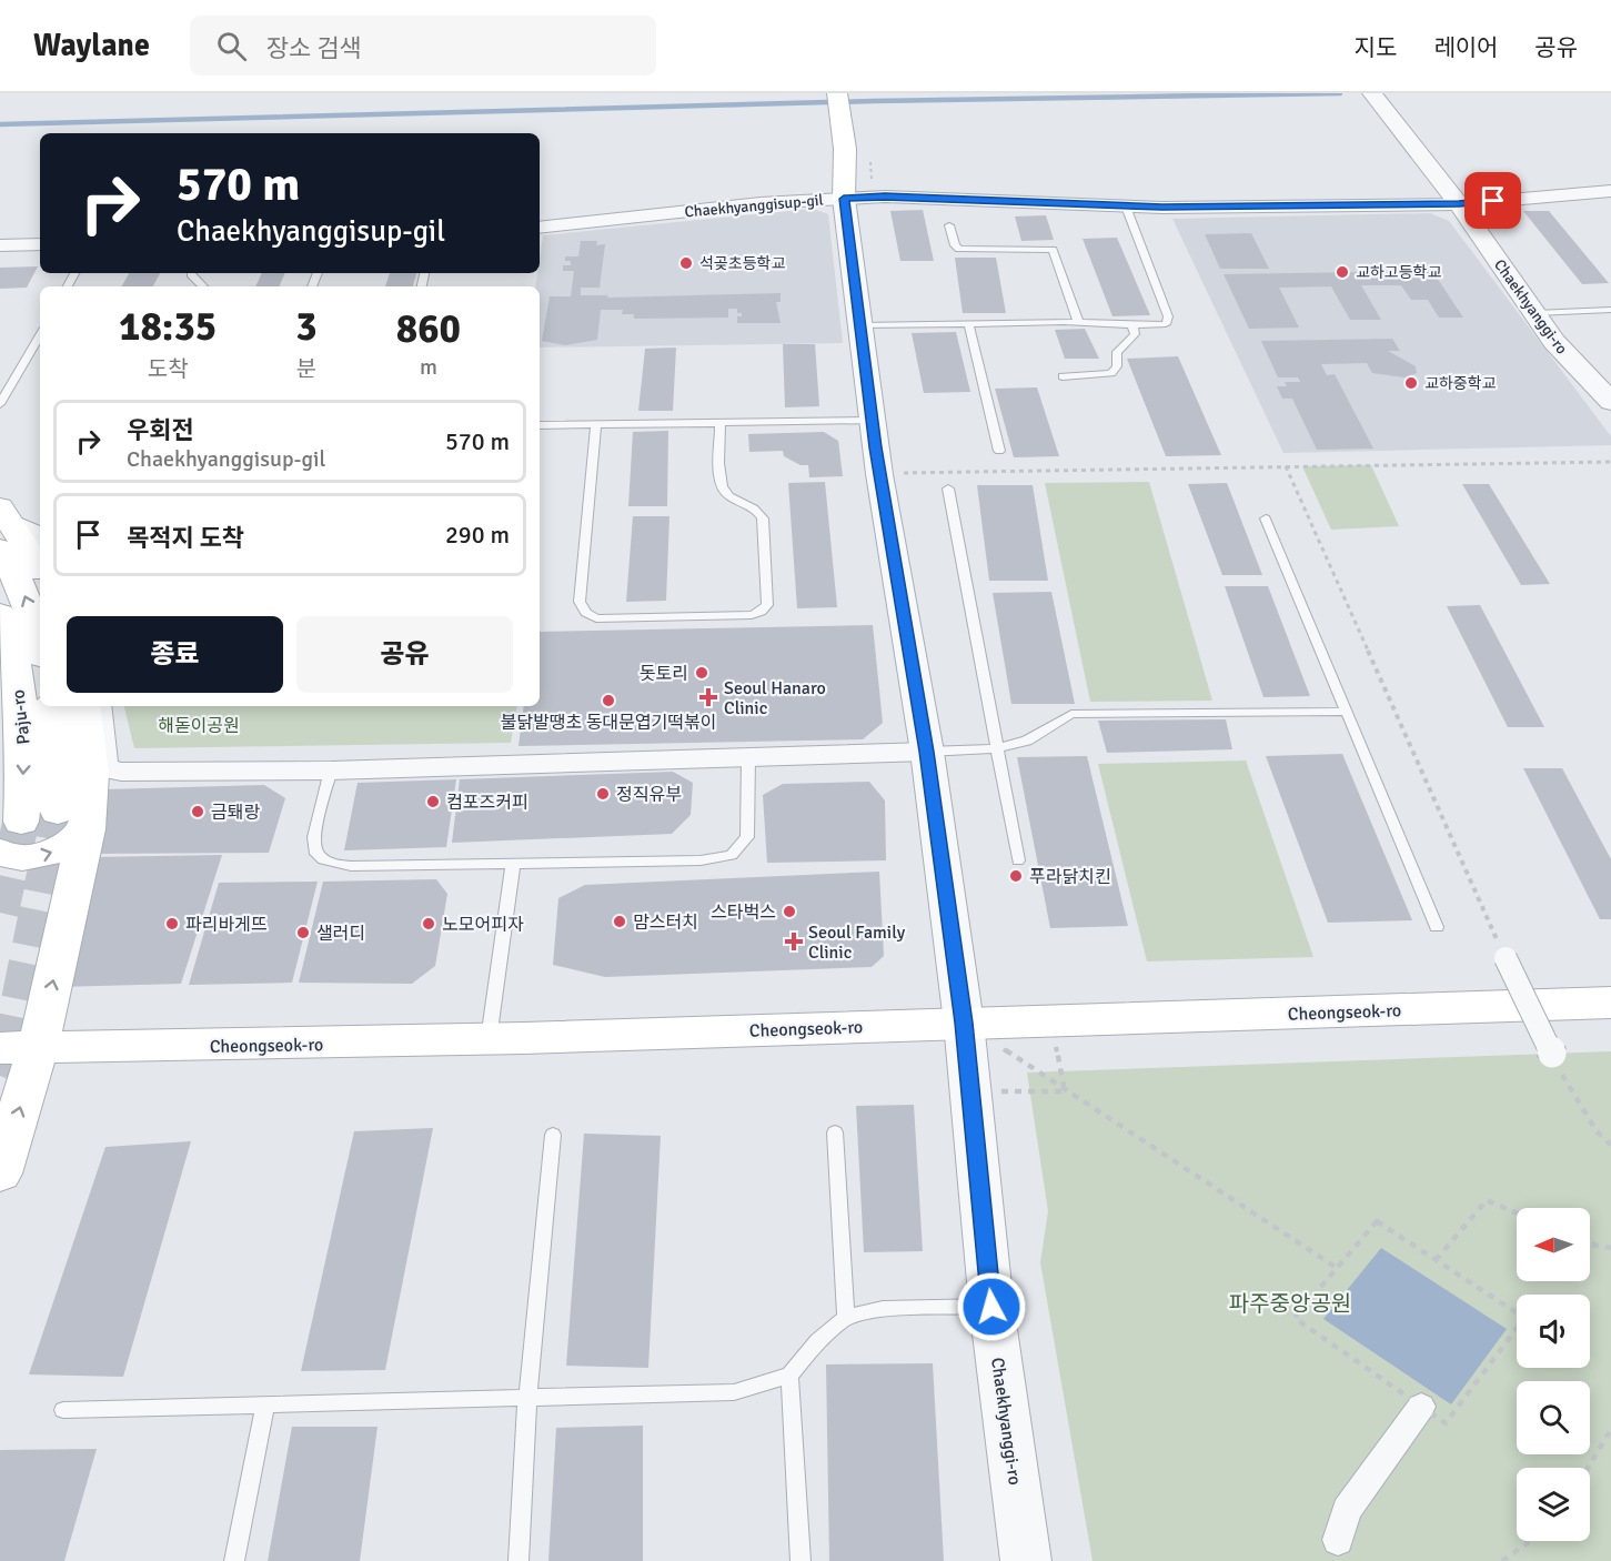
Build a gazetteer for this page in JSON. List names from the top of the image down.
{
  "streets": {
    "main road": ["Chaekhyanggi-ro", "Paju-ro", "Cheongseok-ro"],
    "street": ["Chaekhyanggisup-gil"]
  },
  "crossings": [
    ["Chaekhyanggisup-gil", "Chaekhyanggi-ro"],
    ["Chaekhyanggi-ro", "Cheongseok-ro"]
  ],
  "parks": ["해돋이공원", "파주중앙공원"],
  "places": {
    "other": [
      "석곶초등학교",
      "교하고등학교",
      "교하중학교",
      "돗토리",
      "불닭발땡초 동대문엽기떡볶이",
      "정직유부",
      "컴포즈커피",
      "금퇘랑",
      "푸라닭치킨",
      "스타벅스",
      "맘스터치",
      "파리바게뜨",
      "노모어피자",
      "샐러디"
    ],
    "health": ["Seoul Hanaro Clinic", "Seoul Family Clinic"]
  },
  "north": "left",
  "page": {
    "header": "Waylane",
    "search": "장소 검색",
    "nav": ["지도", "레이어", "공유"],
    "turn": ["570 m", "Chaekhyanggisup-gil"],
    "eta": [
      "18:35",
      "도착",
      "3",
      "분",
      "860",
      "m"
    ],
    "list": [
      {
        "name": "우회전",
        "note": "Chaekhyanggisup-gil",
        "value": "570 m"
      },
      {
        "name": "목적지 도착",
        "value": "290 m"
      }
    ],
    "buttons": ["종료", "공유"]
  }
}
